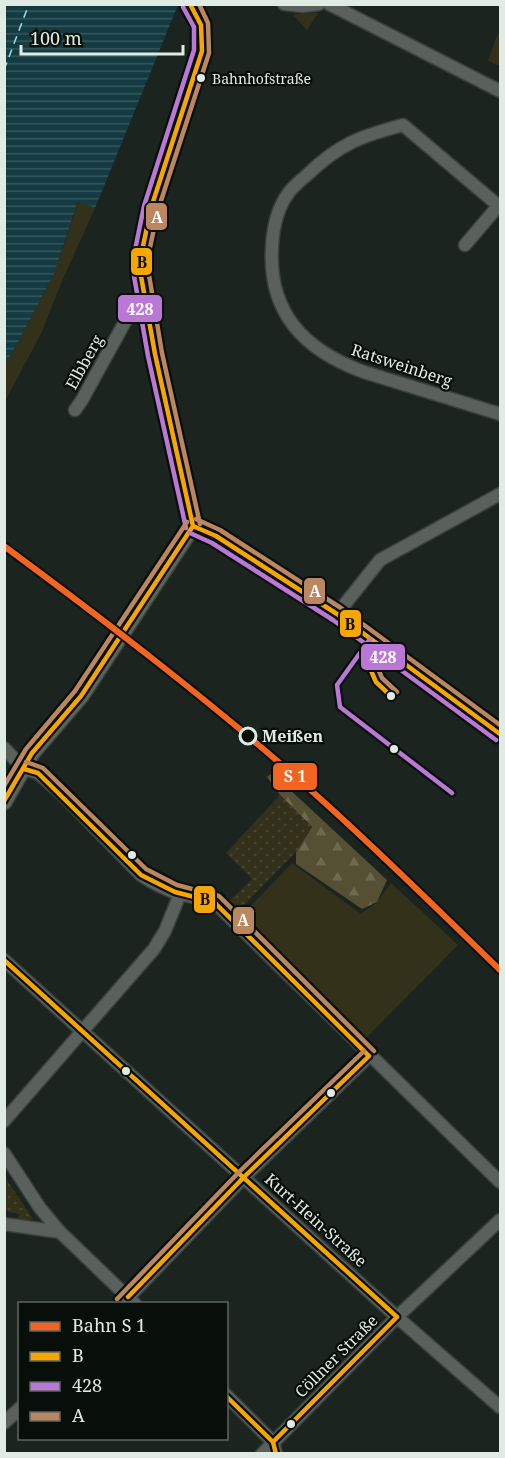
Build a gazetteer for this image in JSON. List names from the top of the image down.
{
  "streets": {
    "street": [
      "Elbberg",
      "Ratsweinberg",
      "Kurt-Hein-Straße",
      "Cöllner Straße"
    ]
  },
  "crossings": [
    ["Kurt-Hein-Straße", "Cöllner Straße"]
  ],
  "places": ["Bahnhofstraße", "Meißen"],
  "lines": ["transit line B", "transit line A", "transit line 428"],
  "legend": [
    "Bahn S 1",
    "B",
    "428",
    "A"
  ],
  "scale_bar": "100 m"
}
